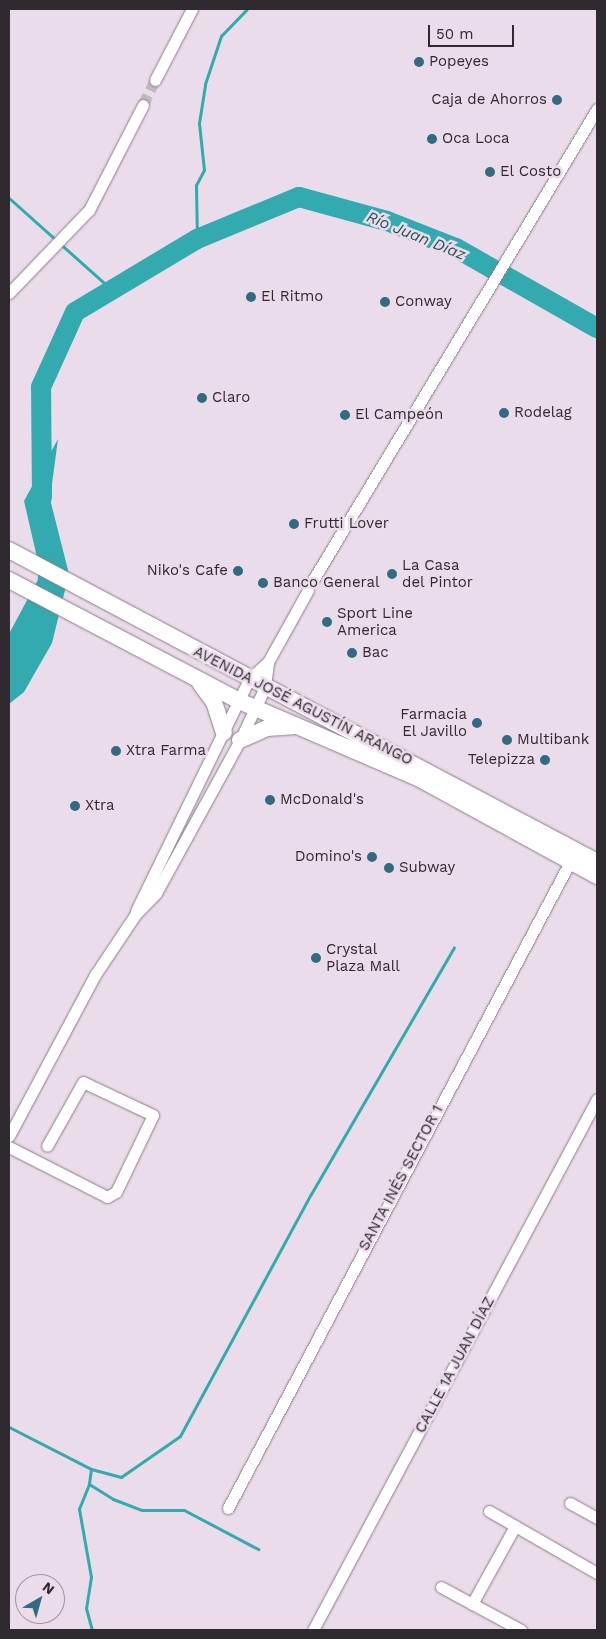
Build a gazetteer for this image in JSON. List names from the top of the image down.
{
  "streets": {
    "main road": ["AVENIDA JOSÉ AGUSTÍN ARANGO"],
    "street": ["SANTA INÉS SECTOR 1", "CALLE 1A JUAN DÍAZ"]
  },
  "crossings": [
    ["AVENIDA JOSÉ AGUSTÍN ARANGO", "SANTA INÉS SECTOR 1"]
  ],
  "water": ["Río Juan Díaz"],
  "places": [
    "Popeyes",
    "Caja de Ahorros",
    "Oca Loca",
    "El Costo",
    "El Ritmo",
    "Conway",
    "Claro",
    "Rodelag",
    "El Campeón",
    "Frutti Lover",
    "Niko's Cafe",
    "La Casa del Pintor",
    "Banco General",
    "Sport Line America",
    "Bac",
    "Farmacia El Javillo",
    "Multibank",
    "Xtra Farma",
    "Telepizza",
    "McDonald's",
    "Xtra",
    "Domino's",
    "Subway",
    "Crystal Plaza Mall"
  ],
  "scale_bar": "50 m",
  "north": "top right"
}
